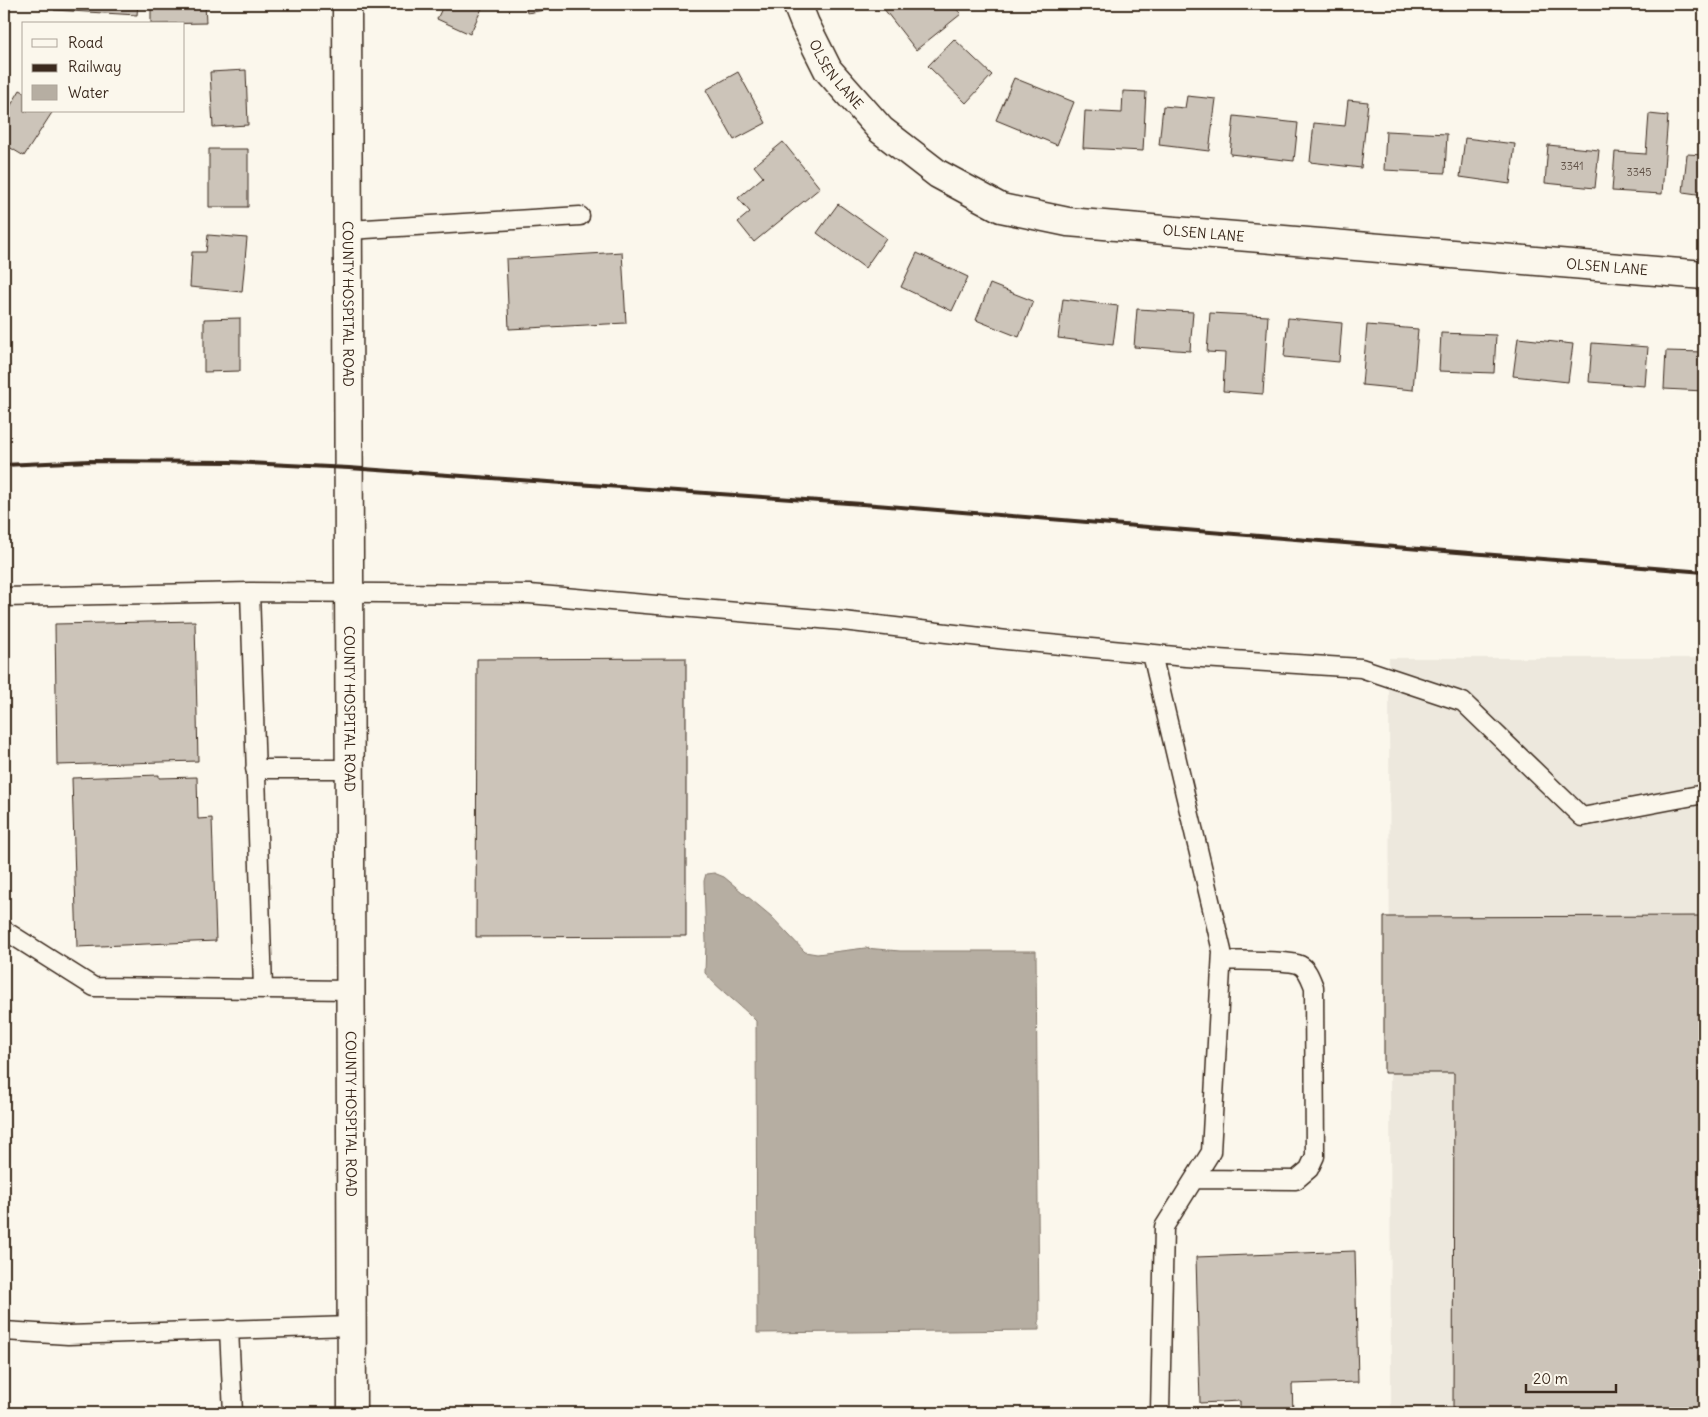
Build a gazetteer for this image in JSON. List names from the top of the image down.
{
  "streets": {
    "main road": ["OLSEN LANE", "COUNTY HOSPITAL ROAD"]
  },
  "house_numbers": ["3341", "3345"],
  "legend": ["Road", "Railway", "Water"],
  "scale_bar": "20 m"
}
